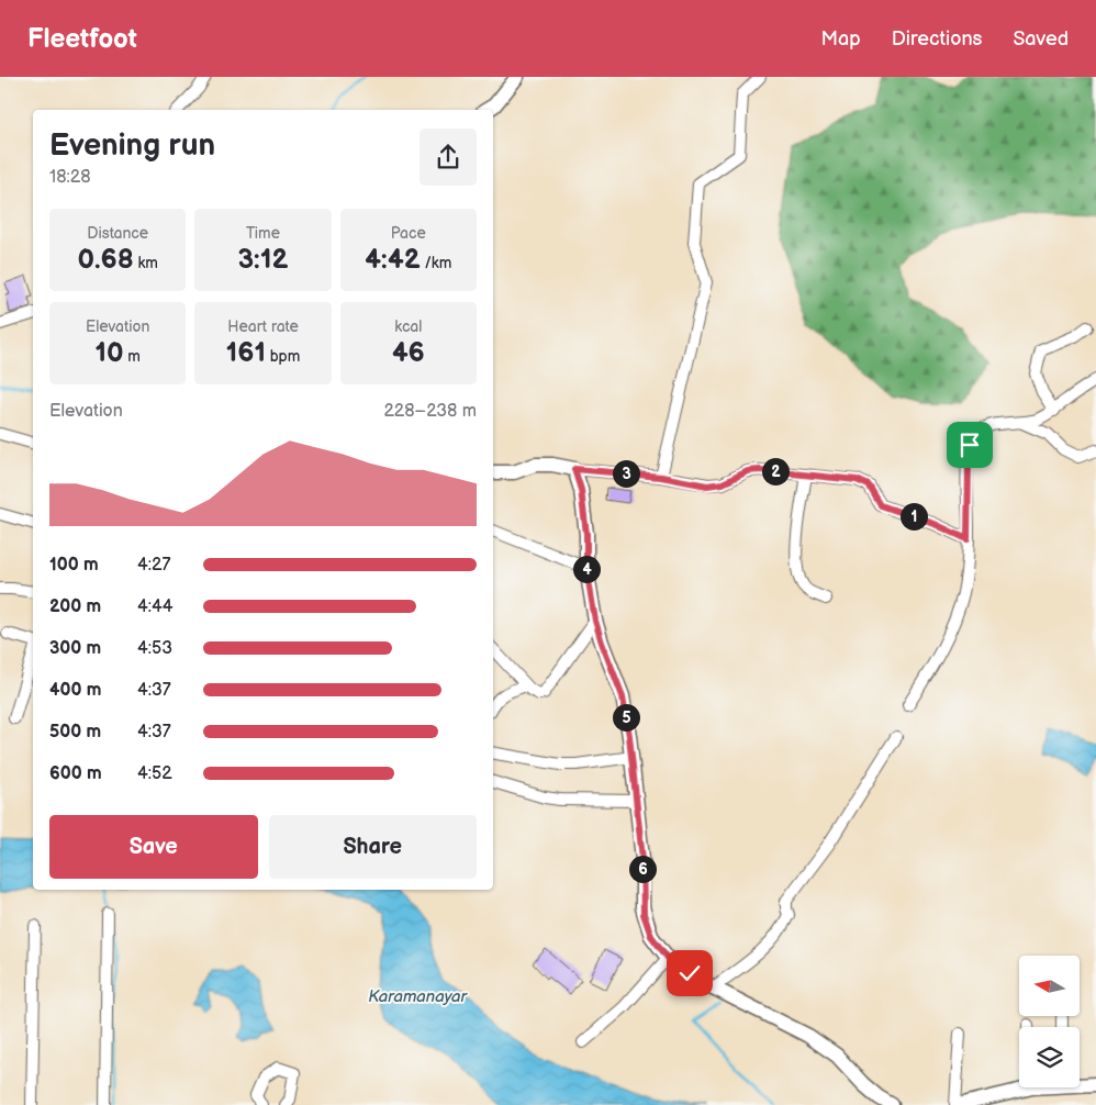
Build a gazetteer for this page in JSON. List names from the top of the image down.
{
  "water": ["Karamanayar"],
  "north": "left",
  "page": {
    "header": "Fleetfoot",
    "nav": ["Map", "Directions", "Saved"],
    "heading": ["Evening run", "18:28"],
    "stats": [
      ["Distance", "0.68 km"],
      ["Time", "3:12"],
      ["Pace", "4:42 /km"],
      ["Elevation", "10 m"],
      ["Heart rate", "161 bpm"],
      ["kcal", "46"]
    ],
    "chart": ["Elevation", "228–238 m"],
    "pins": [
      "2",
      "3",
      "1",
      "4",
      "5",
      "6"
    ],
    "list": [
      {
        "name": "100 m",
        "note": "4:27"
      },
      {
        "name": "200 m",
        "note": "4:44"
      },
      {
        "name": "300 m",
        "note": "4:53"
      },
      {
        "name": "400 m",
        "note": "4:37"
      },
      {
        "name": "500 m",
        "note": "4:37"
      },
      {
        "name": "600 m",
        "note": "4:52"
      }
    ],
    "buttons": ["Save", "Share"]
  }
}
